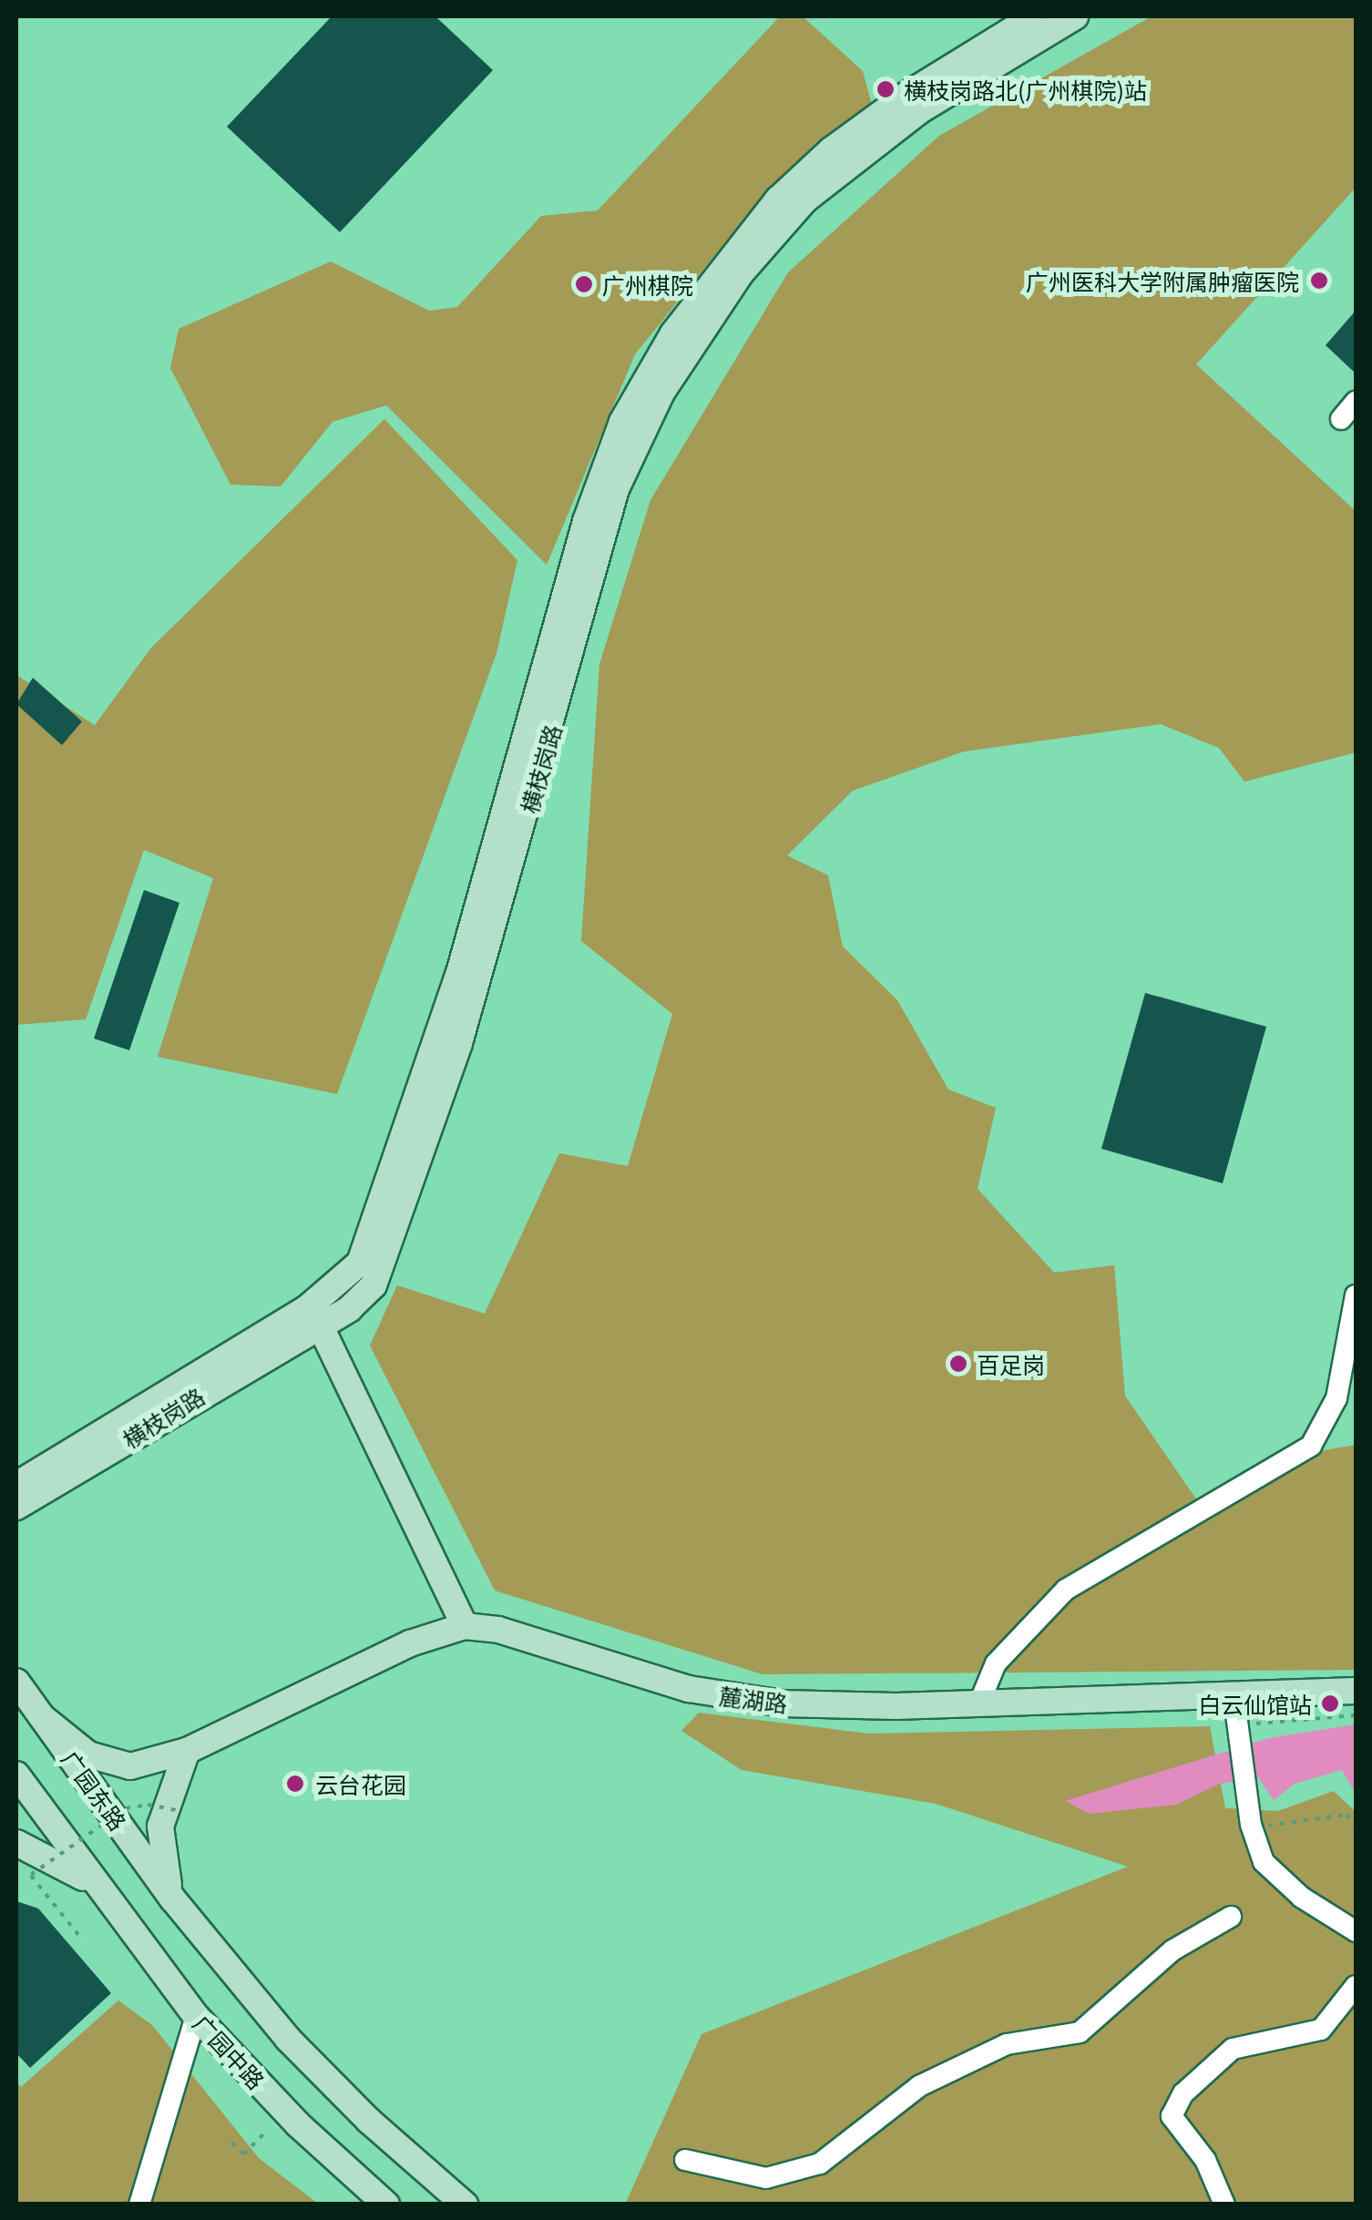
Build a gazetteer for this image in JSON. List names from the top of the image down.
{
  "streets": {
    "main road": [
      "横枝岗路",
      "麓湖路",
      "广园东路",
      "广园中路"
    ]
  },
  "crossings": [
    ["麓湖路", "广园东路"]
  ],
  "places": [
    "横枝岗路北(广州棋院)站",
    "广州医科大学附属肿瘤医院",
    "广州棋院",
    "百足岗",
    "白云仙馆站",
    "云台花园"
  ]
}
